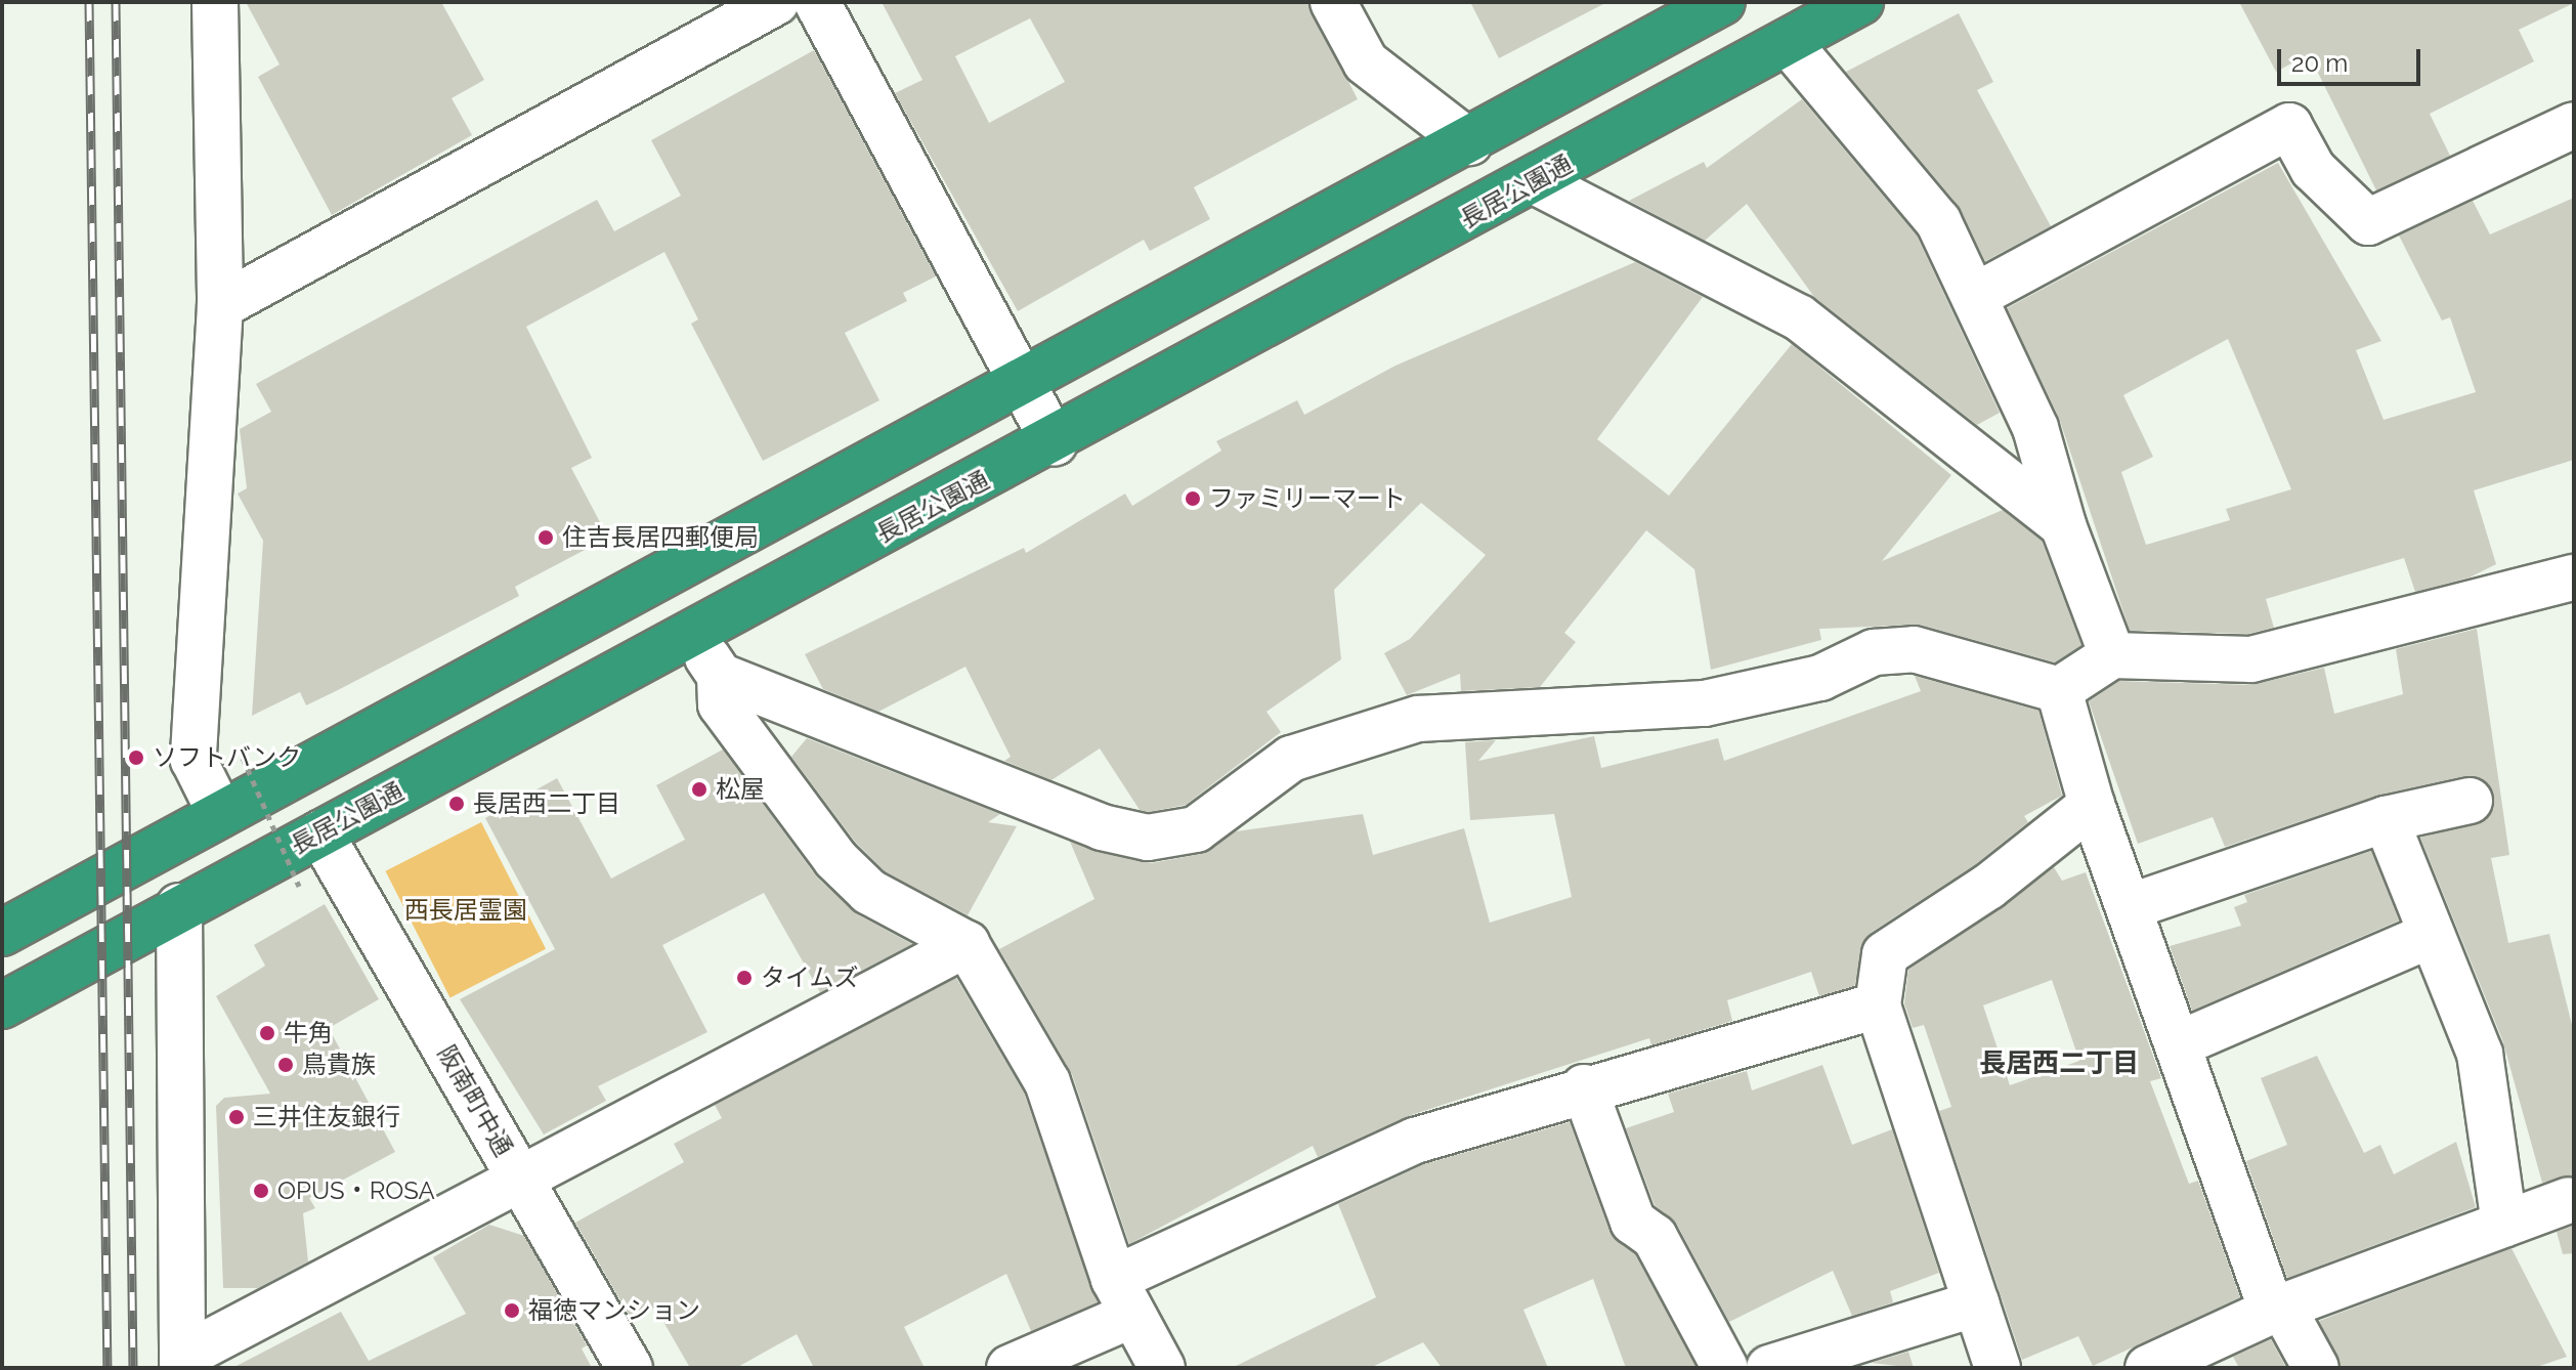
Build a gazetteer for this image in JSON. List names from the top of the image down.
{
  "streets": {
    "highway": ["長居公園通"],
    "street": ["阪南町中通"]
  },
  "crossings": [
    ["長居公園通", "阪南町中通"]
  ],
  "districts": ["長居西二丁目"],
  "parks": ["西長居霊園"],
  "places": [
    "ファミリーマート",
    "住吉長居四郵便局",
    "ソフトバンク",
    "松屋",
    "長居西二丁目",
    "タイムズ",
    "牛角",
    "鳥貴族",
    "三井住友銀行",
    "OPUS・ROSA",
    "福徳マンション"
  ],
  "scale_bar": "20 m"
}
